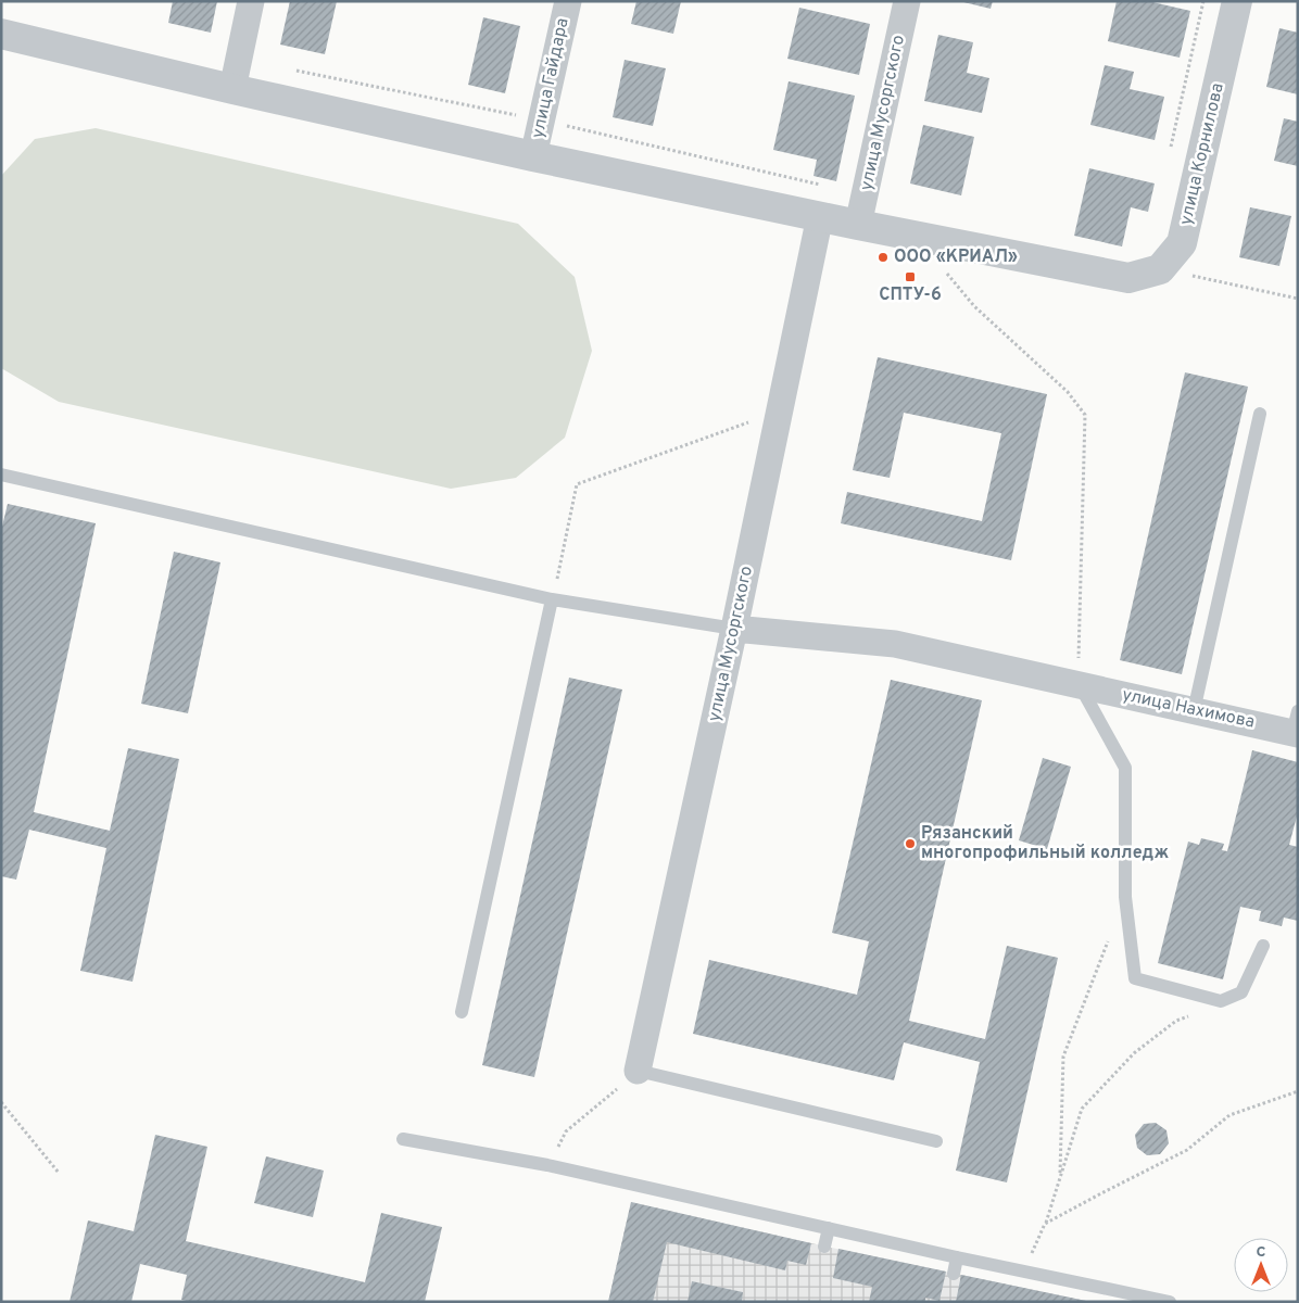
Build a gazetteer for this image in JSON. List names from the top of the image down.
{
  "streets": {
    "street": [
      "улица Гайдара",
      "улица Мусоргского",
      "улица Корнилова",
      "улица Нахимова"
    ]
  },
  "crossings": [
    ["улица Мусоргского", "улица Нахимова"]
  ],
  "places": {
    "other": ["ООО «КРИАЛ»", "Рязанский многопрофильный колледж"],
    "transit": ["СПТУ-6"]
  },
  "north": "top"
}
